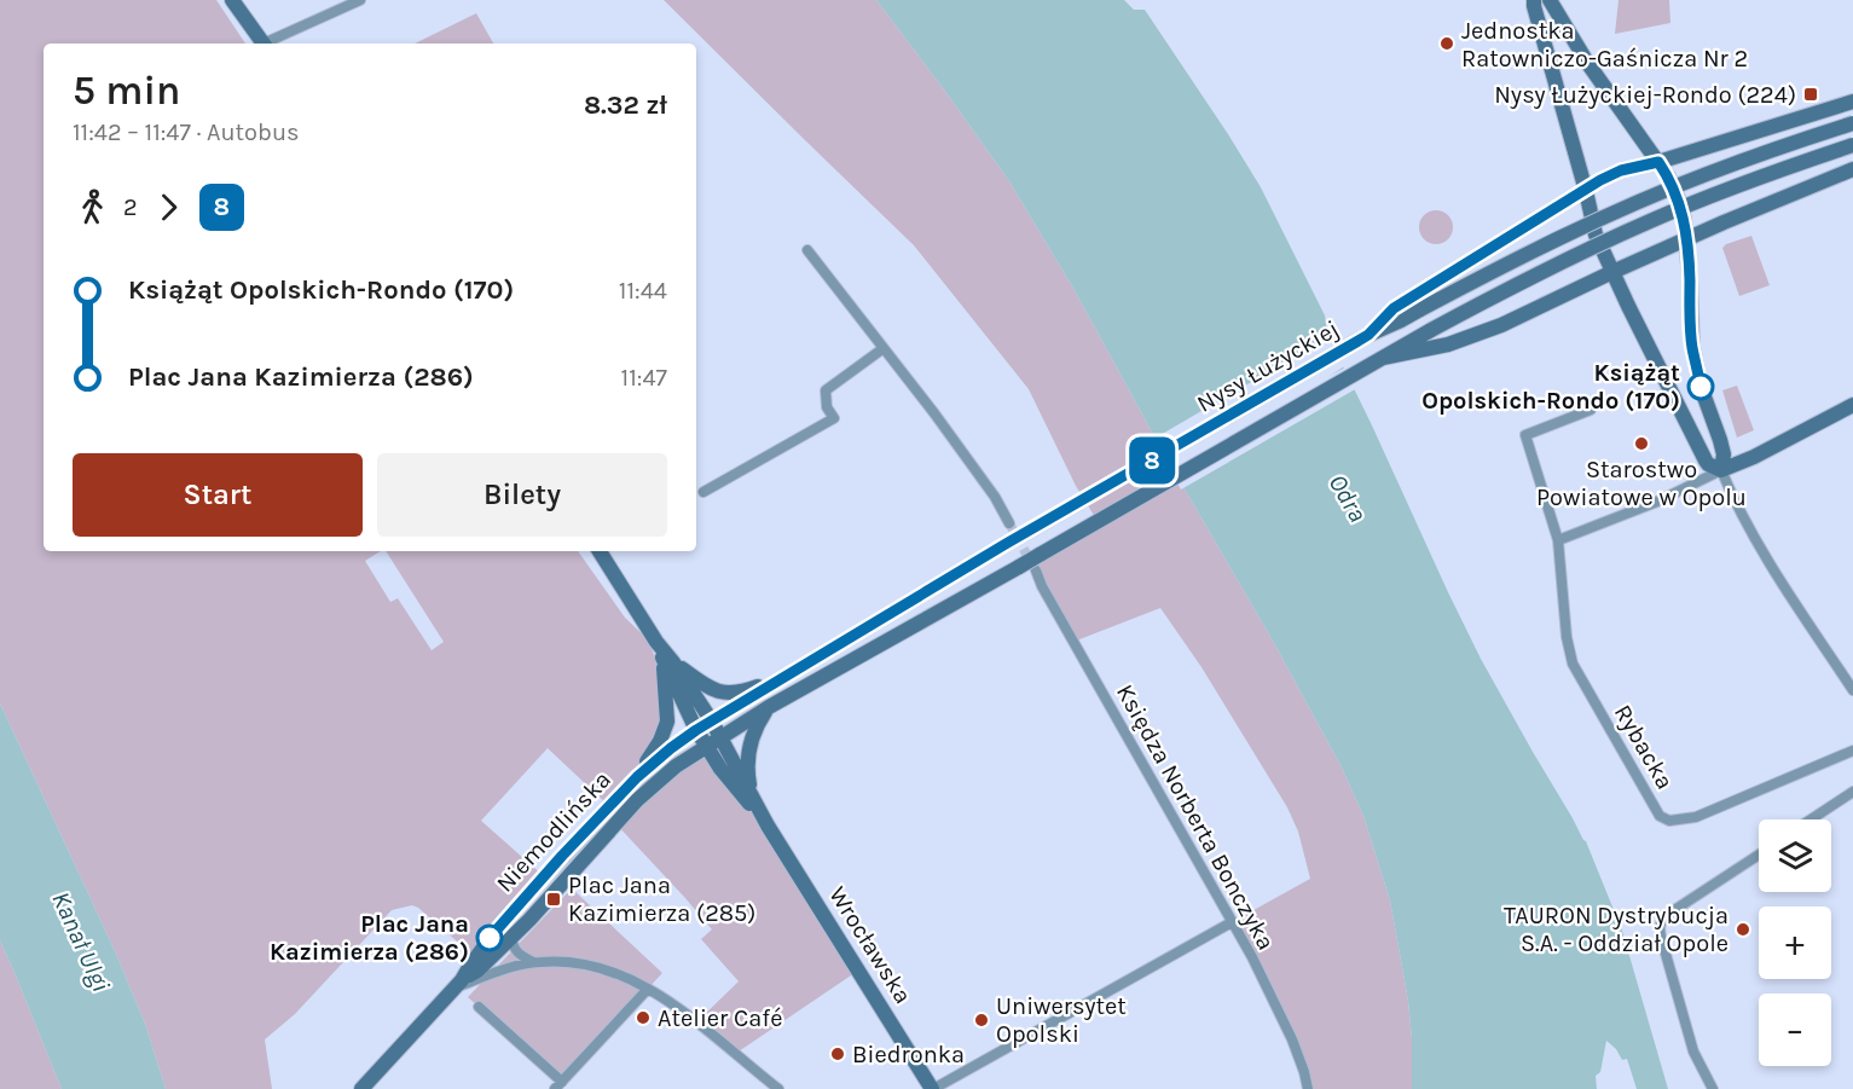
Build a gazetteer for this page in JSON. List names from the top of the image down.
{
  "streets": {
    "main road": ["Nysy Łużyckiej", "Niemodlińska", "Wrocławska"],
    "street": ["Rybacka", "Księdza Norberta Bonczyka"]
  },
  "crossings": [
    ["Nysy Łużyckiej", "Niemodlińska"],
    ["Nysy Łużyckiej", "Wrocławska"],
    ["Niemodlińska", "Wrocławska"]
  ],
  "water": ["Odra", "Kanał Ulgi"],
  "places": {
    "other": [
      "Jednostka Ratowniczo-Gaśnicza Nr 2",
      "Książąt Opolskich-Rondo (170)",
      "Starostwo Powiatowe w Opolu",
      "TAURON Dystrybucja S.A. - Oddział Opole",
      "Plac Jana Kazimierza (286)",
      "Atelier Café",
      "Uniwersytet Opolski",
      "Biedronka"
    ],
    "transit": ["Nysy Łużyckiej-Rondo (224)", "Plac Jana Kazimierza (285)"]
  },
  "lines": ["bus line 8"],
  "page": {
    "on_map": "8",
    "heading": ["5 min", "11:42 – 11:47 · Autobus", "8.32 zł"],
    "legs": ["2", "8"],
    "list": [
      {
        "name": "Książąt Opolskich-Rondo (170)",
        "value": "11:44"
      },
      {
        "name": "Plac Jana Kazimierza (286)",
        "value": "11:47"
      }
    ],
    "buttons": ["Start", "Bilety"],
    "map_buttons": ["+", "−"]
  }
}
